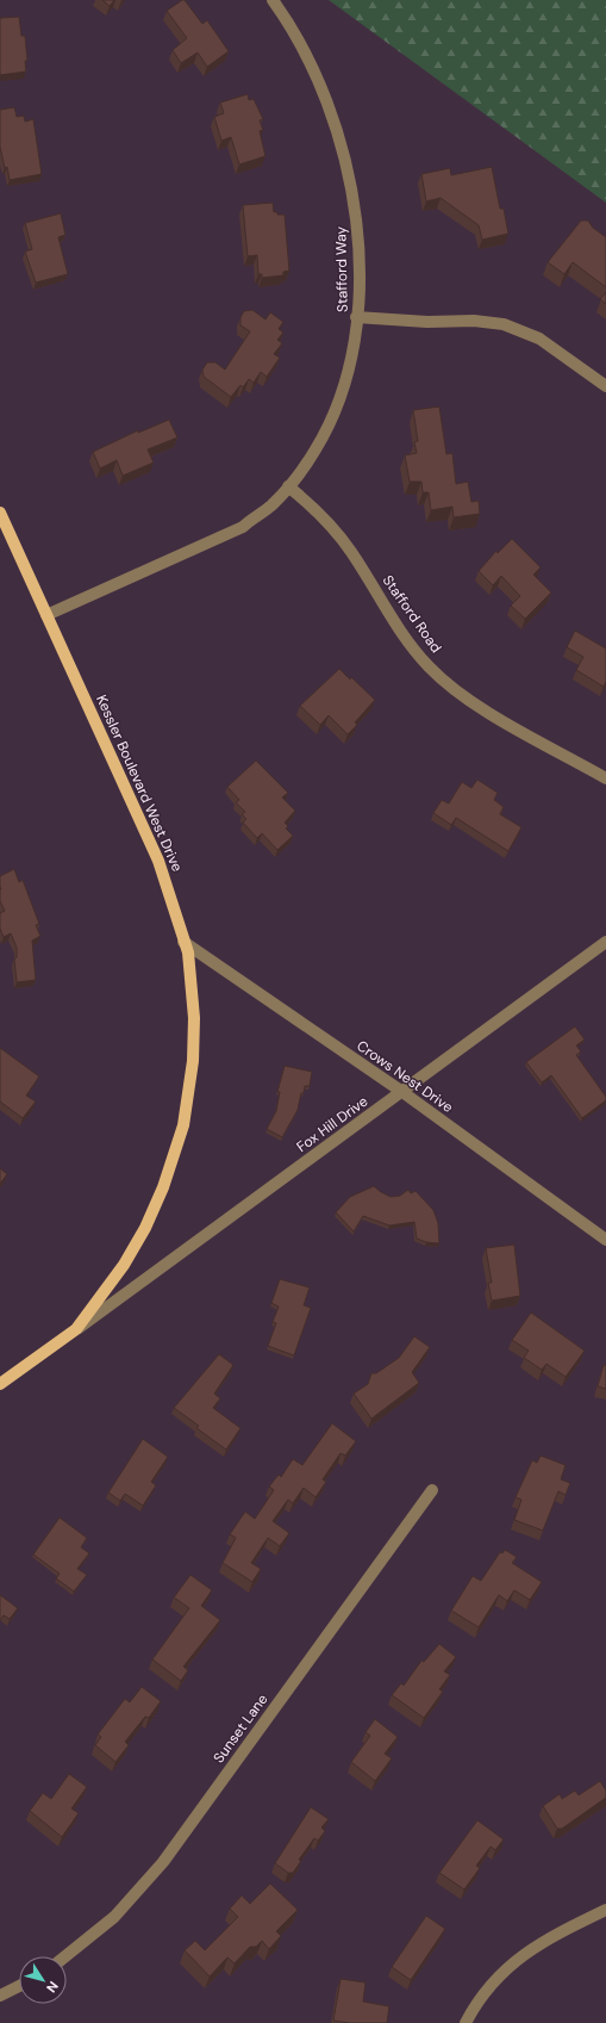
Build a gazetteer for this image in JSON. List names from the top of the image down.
{
  "streets": {
    "main road": ["Kessler Boulevard West Drive"],
    "street": [
      "Stafford Way",
      "Stafford Road",
      "Crows Nest Drive",
      "Fox Hill Drive",
      "Sunset Lane"
    ]
  },
  "crossings": [
    ["Kessler Boulevard West Drive", "Crows Nest Drive"],
    ["Kessler Boulevard West Drive", "Fox Hill Drive"],
    ["Crows Nest Drive", "Fox Hill Drive"]
  ],
  "north": "bottom right"
}
